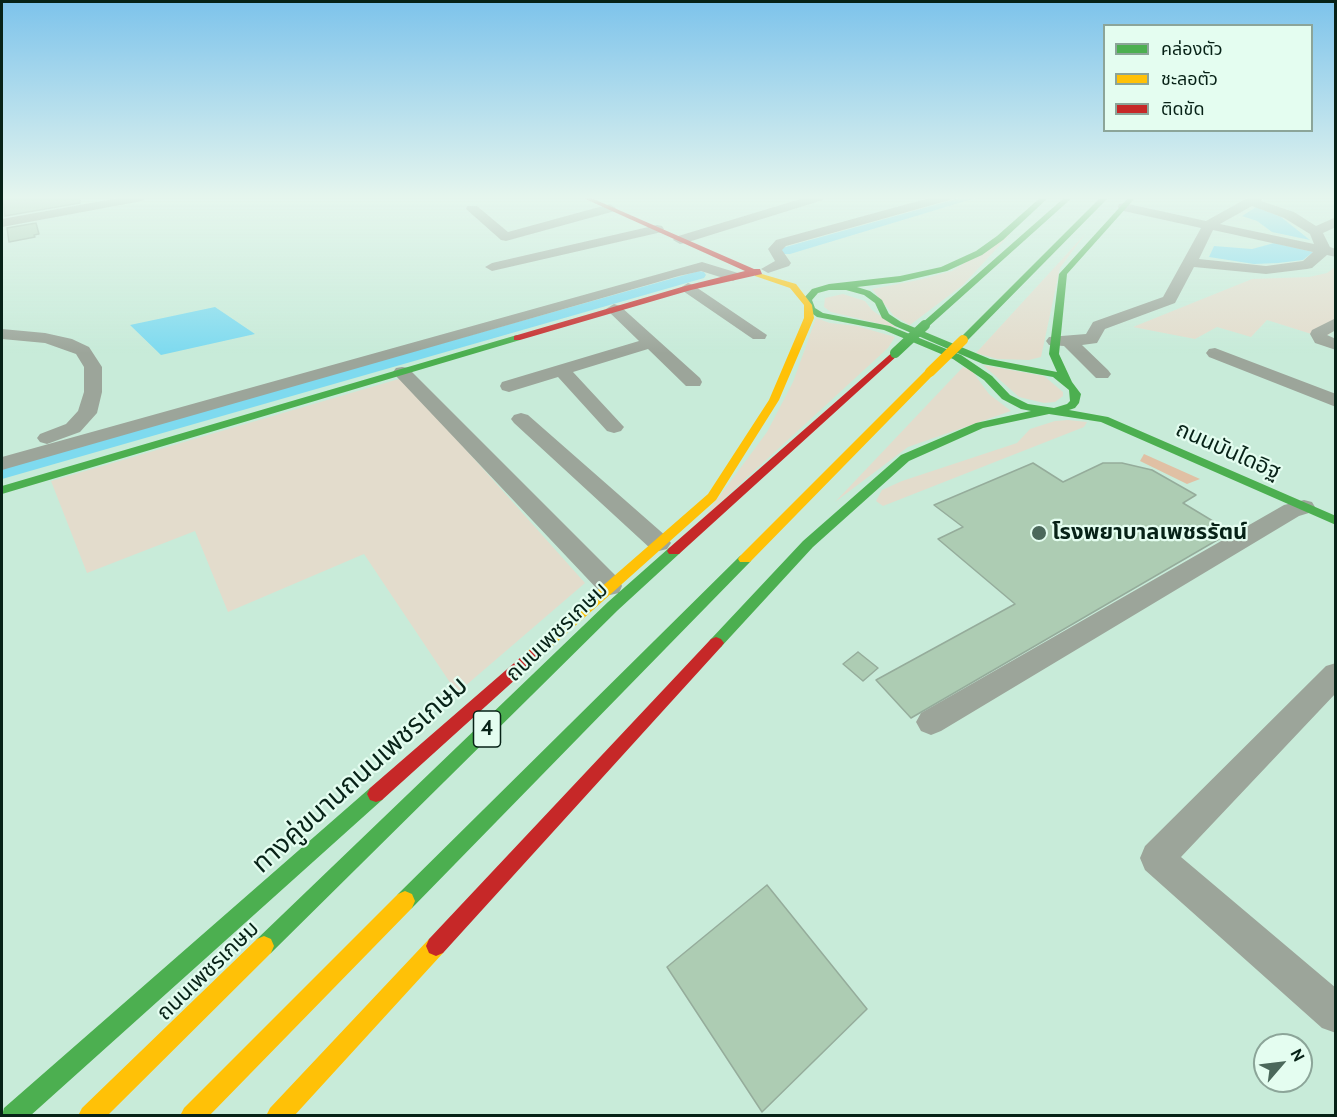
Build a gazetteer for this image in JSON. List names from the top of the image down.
{
  "streets": {
    "main road": [
      "ถนนบันไดอิฐ",
      "ถนนเพชรเกษม",
      "4",
      "ทางคู่ขนานถนนเพชรเกษม"
    ]
  },
  "places": ["โรงพยาบาลเพชรรัตน์"],
  "legend": ["คล่องตัว", "ชะลอตัว", "ติดขัด"],
  "north": "top right"
}
